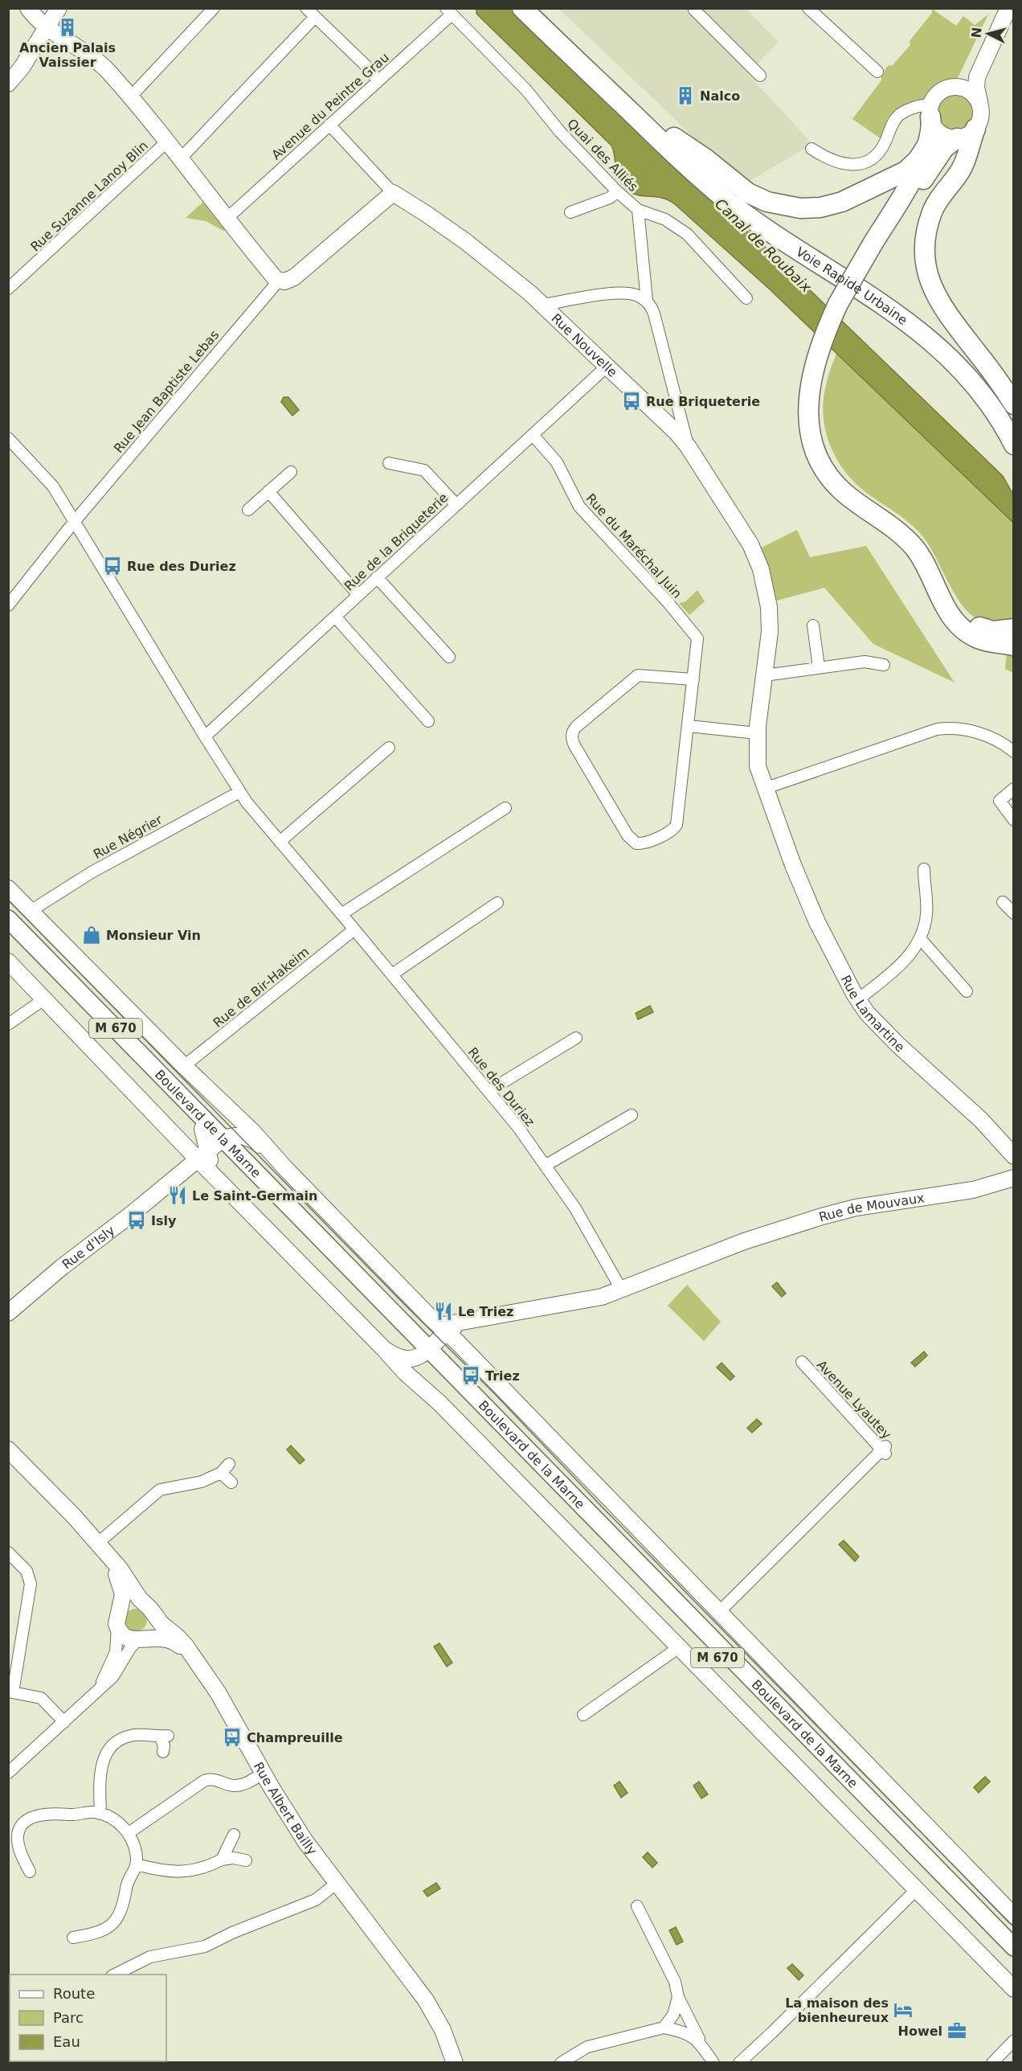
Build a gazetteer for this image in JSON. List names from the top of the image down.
{
  "streets": {
    "highway": ["Voie Rapide Urbaine"],
    "main road": ["M 670", "Boulevard de la Marne"],
    "street": [
      "Avenue du Peintre Grau",
      "Quai des Alliés",
      "Rue Suzanne Lanoy Blin",
      "Rue Nouvelle",
      "Rue Jean Baptiste Lebas",
      "Rue de la Briqueterie",
      "Rue du Maréchal Juin",
      "Rue Négrier",
      "Rue de Bir-Hakeim",
      "Rue Lamartine",
      "Rue des Duriez",
      "Rue de Mouvaux",
      "Rue d'Isly",
      "Avenue Lyautey",
      "Rue Albert Bailly"
    ]
  },
  "crossings": [
    ["Avenue du Peintre Grau", "Quai des Alliés"],
    ["Rue Nouvelle", "Rue de la Briqueterie"],
    ["Rue Nouvelle", "Rue Lamartine"],
    ["Rue Jean Baptiste Lebas", "Rue des Duriez"],
    ["Rue de la Briqueterie", "Rue du Maréchal Juin"],
    ["Rue de la Briqueterie", "Rue des Duriez"],
    ["Rue Négrier", "Rue des Duriez"],
    ["Rue Négrier", "Boulevard de la Marne"],
    ["Rue de Bir-Hakeim", "Rue des Duriez"],
    ["Rue de Bir-Hakeim", "Boulevard de la Marne"],
    ["Rue des Duriez", "Rue de Mouvaux"],
    ["Boulevard de la Marne", "Rue de Mouvaux"],
    ["Boulevard de la Marne", "Rue d'Isly"],
    ["Boulevard de la Marne", "Avenue Lyautey"]
  ],
  "water": ["Canal de Roubaix"],
  "places": {
    "building": ["Ancien Palais Vaissier", "Nalco"],
    "bus stop": [
      "Rue Briqueterie",
      "Rue des Duriez",
      "Isly",
      "Triez",
      "Champreuille"
    ],
    "shop": ["Monsieur Vin"],
    "restaurant": ["Le Saint-Germain", "Le Triez"],
    "hotel": ["La maison des bienheureux"],
    "office": ["Howel"]
  },
  "legend": ["Route", "Parc", "Eau"],
  "north": "left"
}
